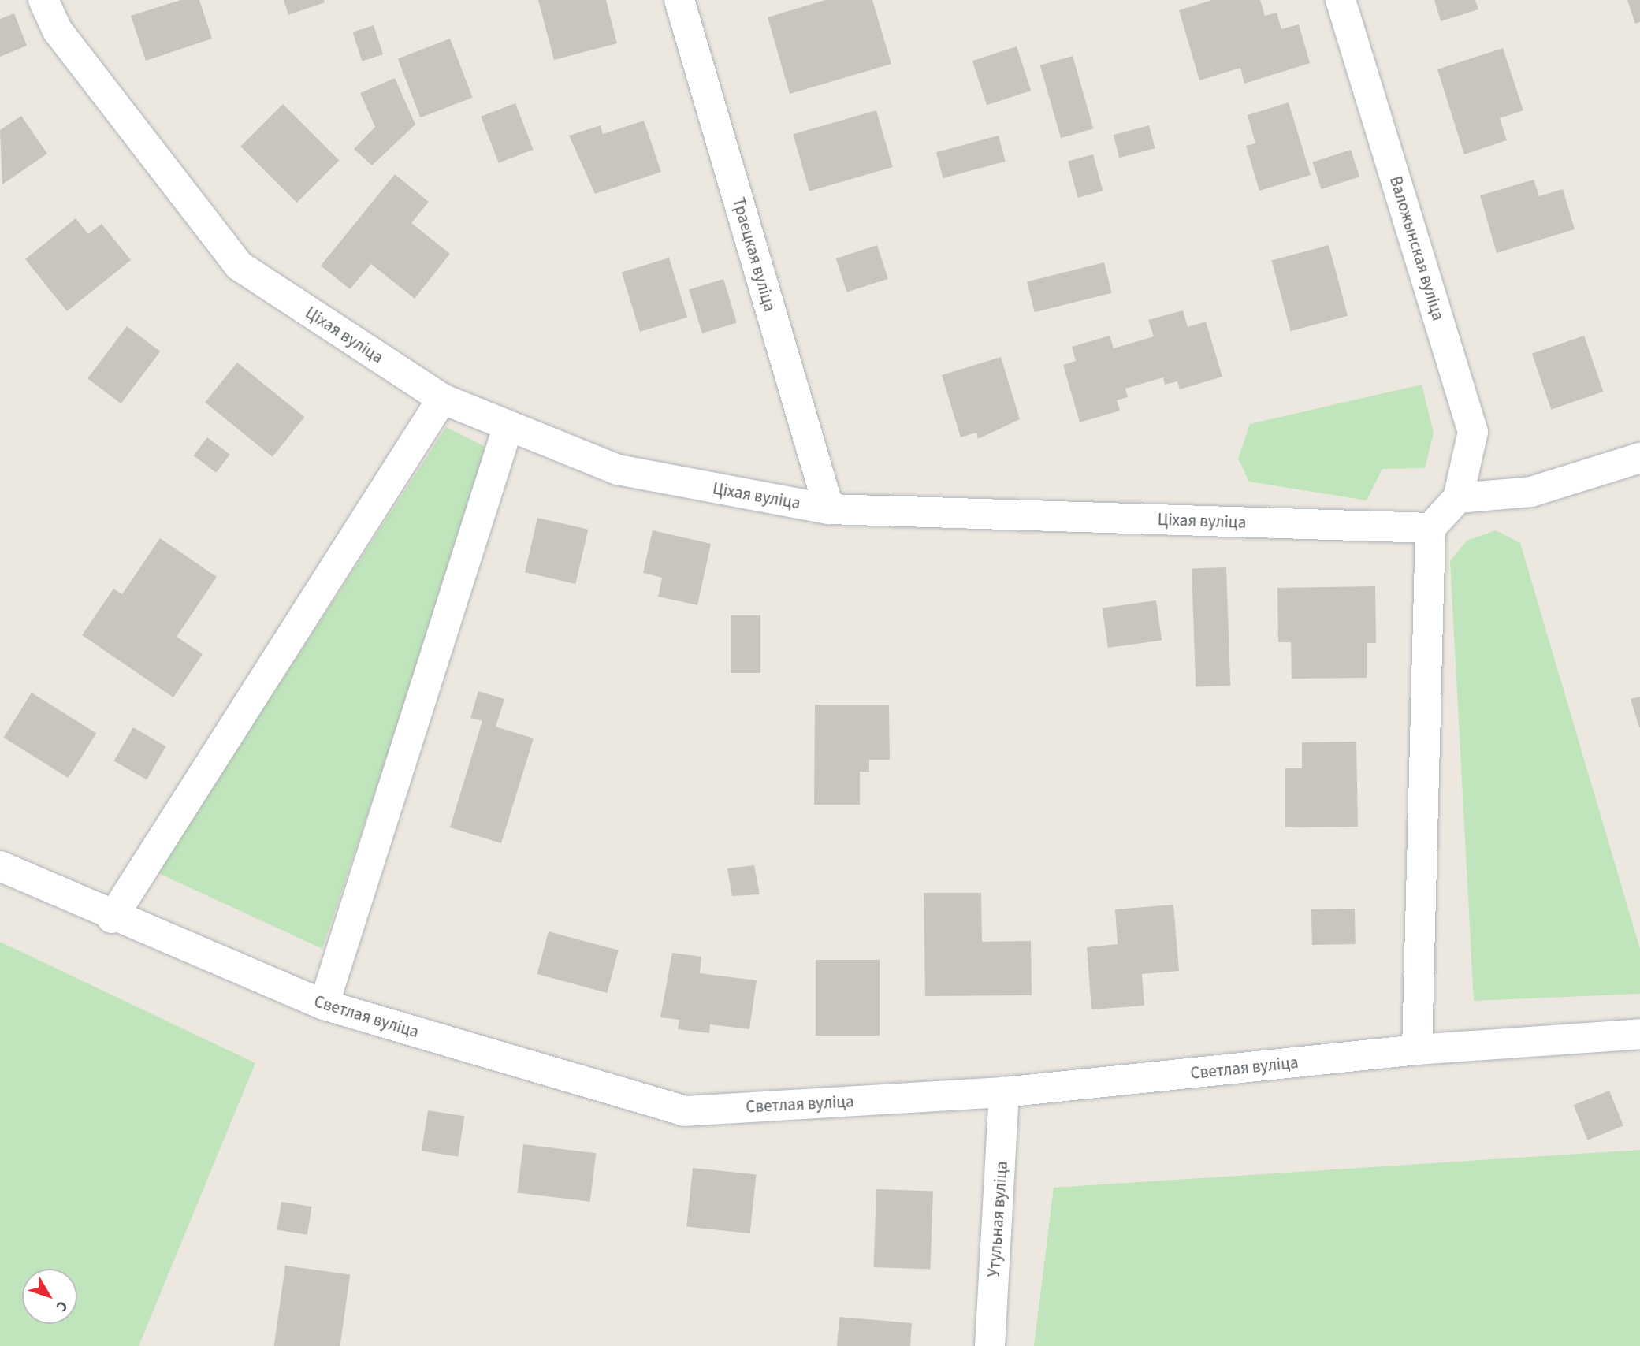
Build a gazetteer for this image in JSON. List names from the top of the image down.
{
  "streets": {
    "street": [
      "Валожынская вуліца",
      "Траецкая вуліца",
      "Ціхая вуліца",
      "Светлая вуліца",
      "Утульная вуліца"
    ]
  },
  "crossings": [
    ["Траецкая вуліца", "Ціхая вуліца"],
    ["Светлая вуліца", "Утульная вуліца"]
  ],
  "north": "bottom right"
}
